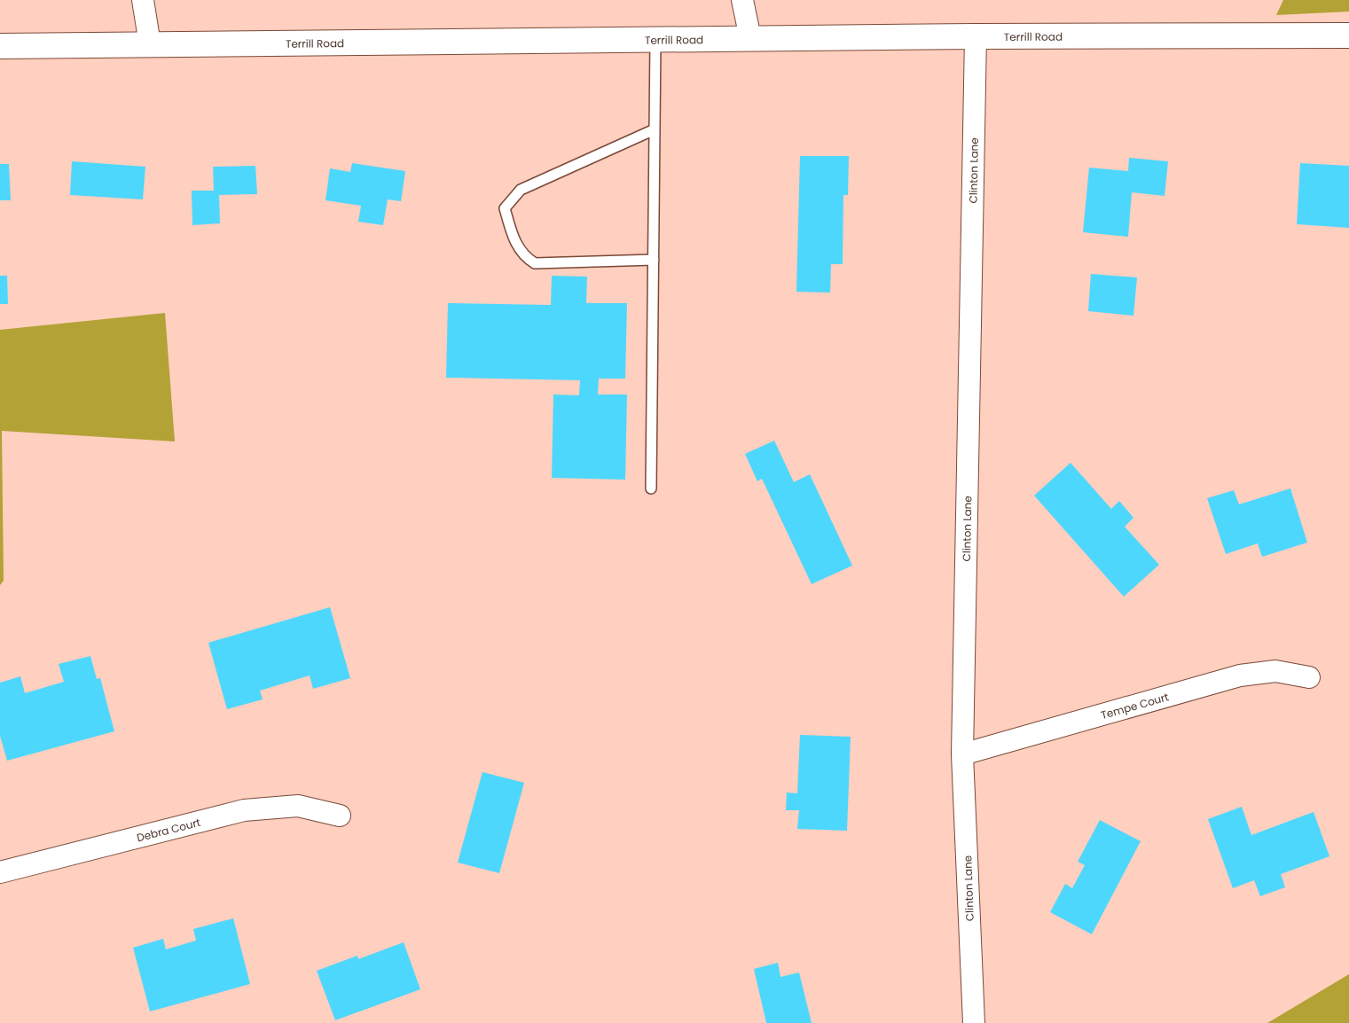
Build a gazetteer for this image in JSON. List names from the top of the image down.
{
  "streets": {
    "street": [
      "Terrill Road",
      "Clinton Lane",
      "Tempe Court",
      "Debra Court"
    ]
  },
  "crossings": [
    ["Terrill Road", "Clinton Lane"],
    ["Clinton Lane", "Tempe Court"]
  ]
}
